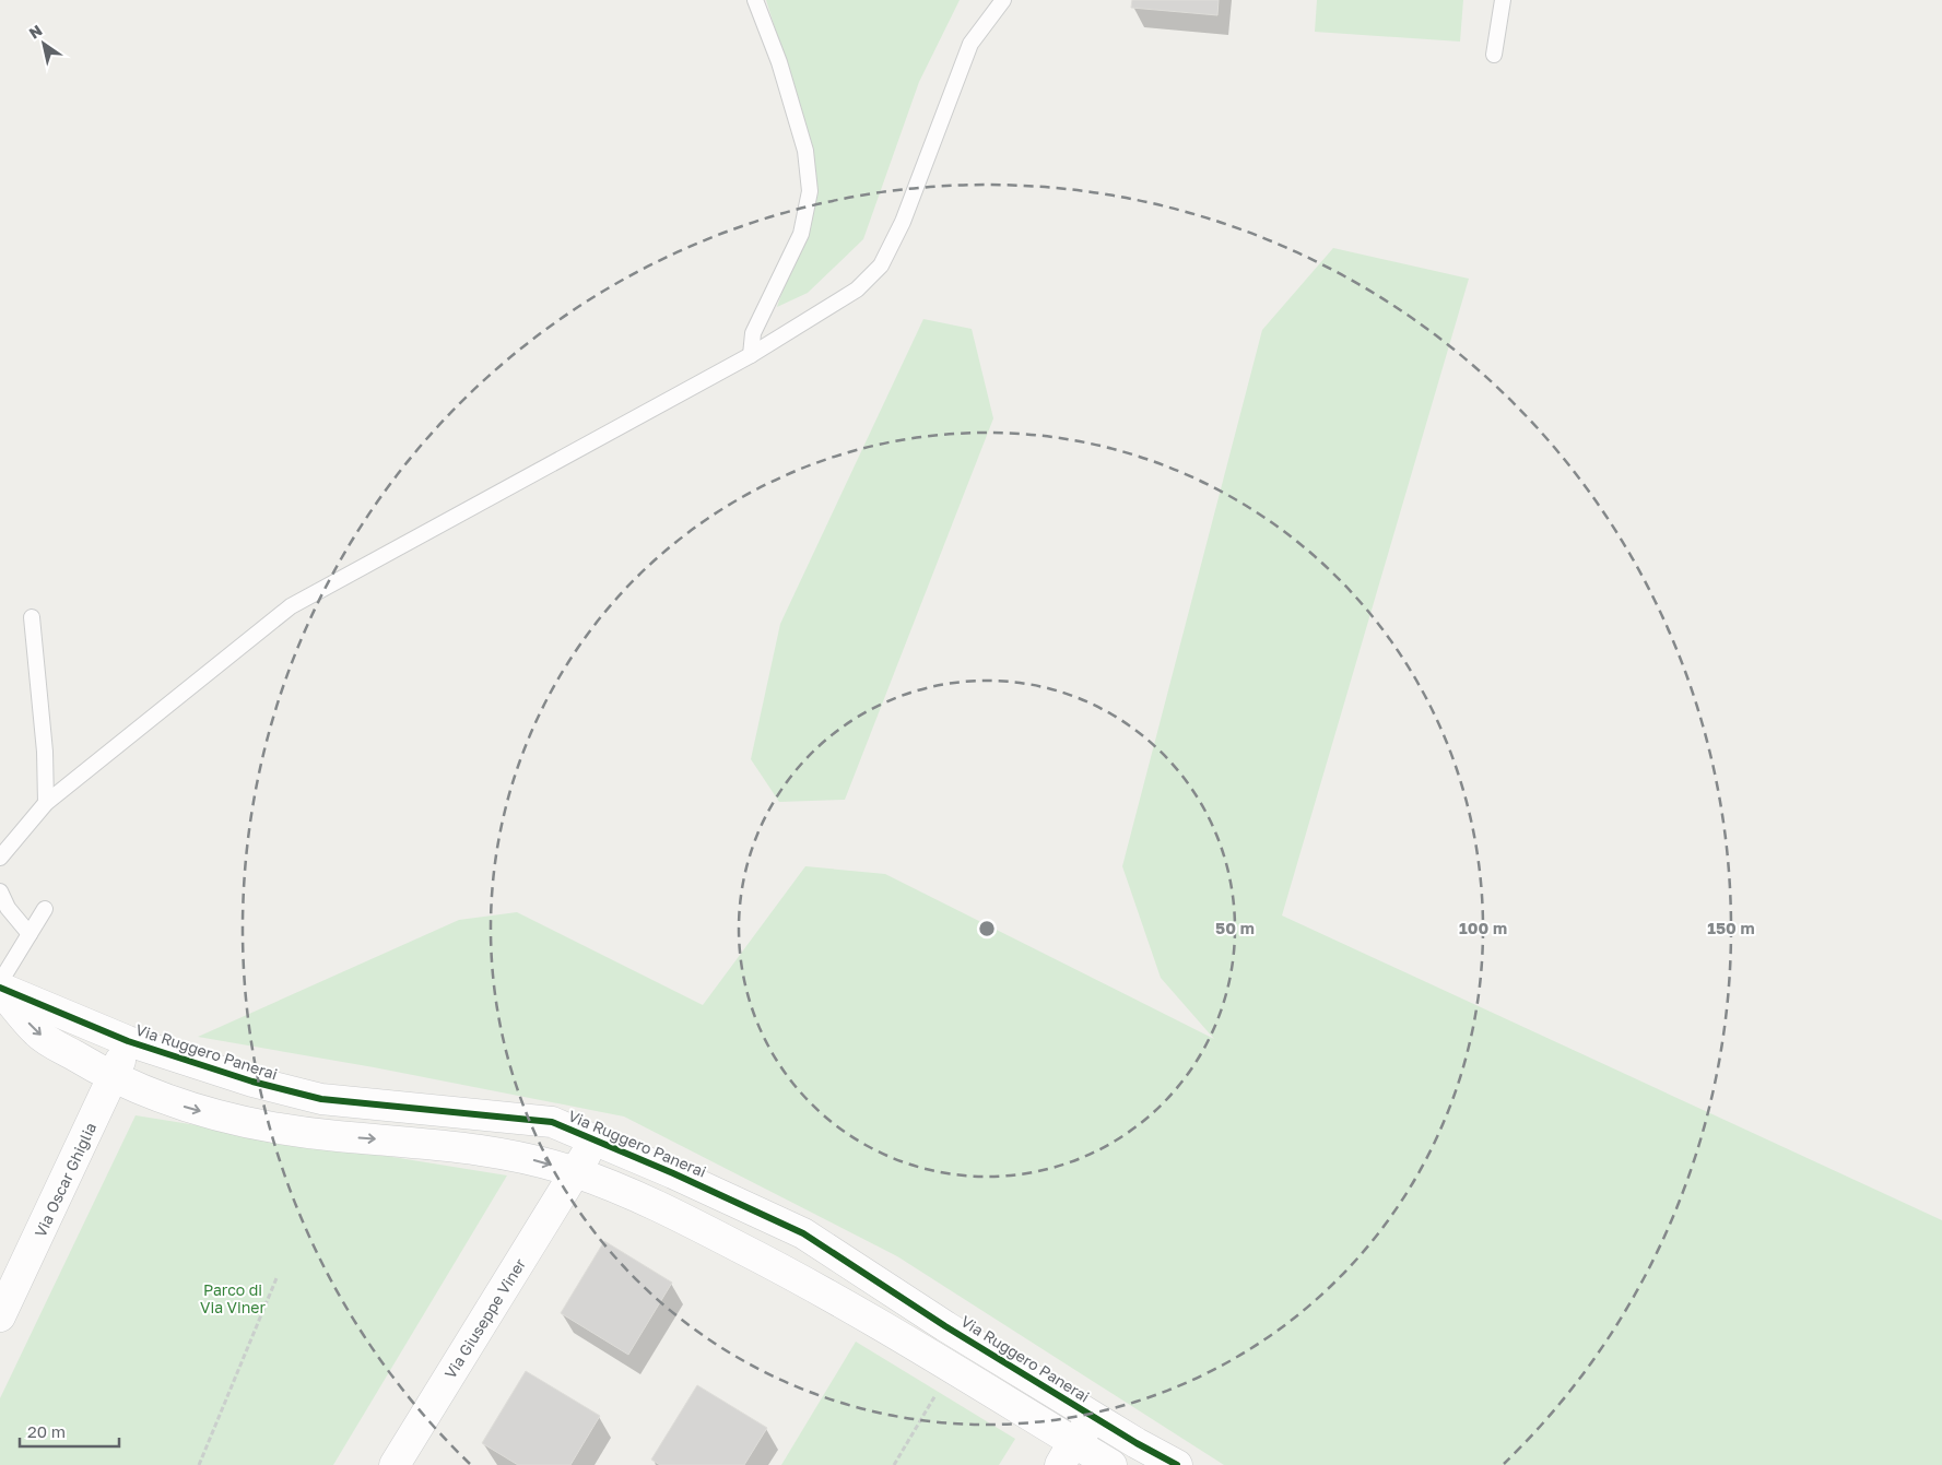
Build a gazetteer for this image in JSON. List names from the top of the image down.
{
  "streets": {
    "street": ["Via Ruggero Panerai", "Via Oscar Ghiglia", "Via Giuseppe Viner"]
  },
  "crossings": [
    ["Via Ruggero Panerai", "Via Oscar Ghiglia"],
    ["Via Ruggero Panerai", "Via Giuseppe Viner"]
  ],
  "parks": ["Parco di Via Viner"],
  "scale_bar": "20 m",
  "north": "top left",
  "rings": ["50 m", "100 m", "150 m"]
}
